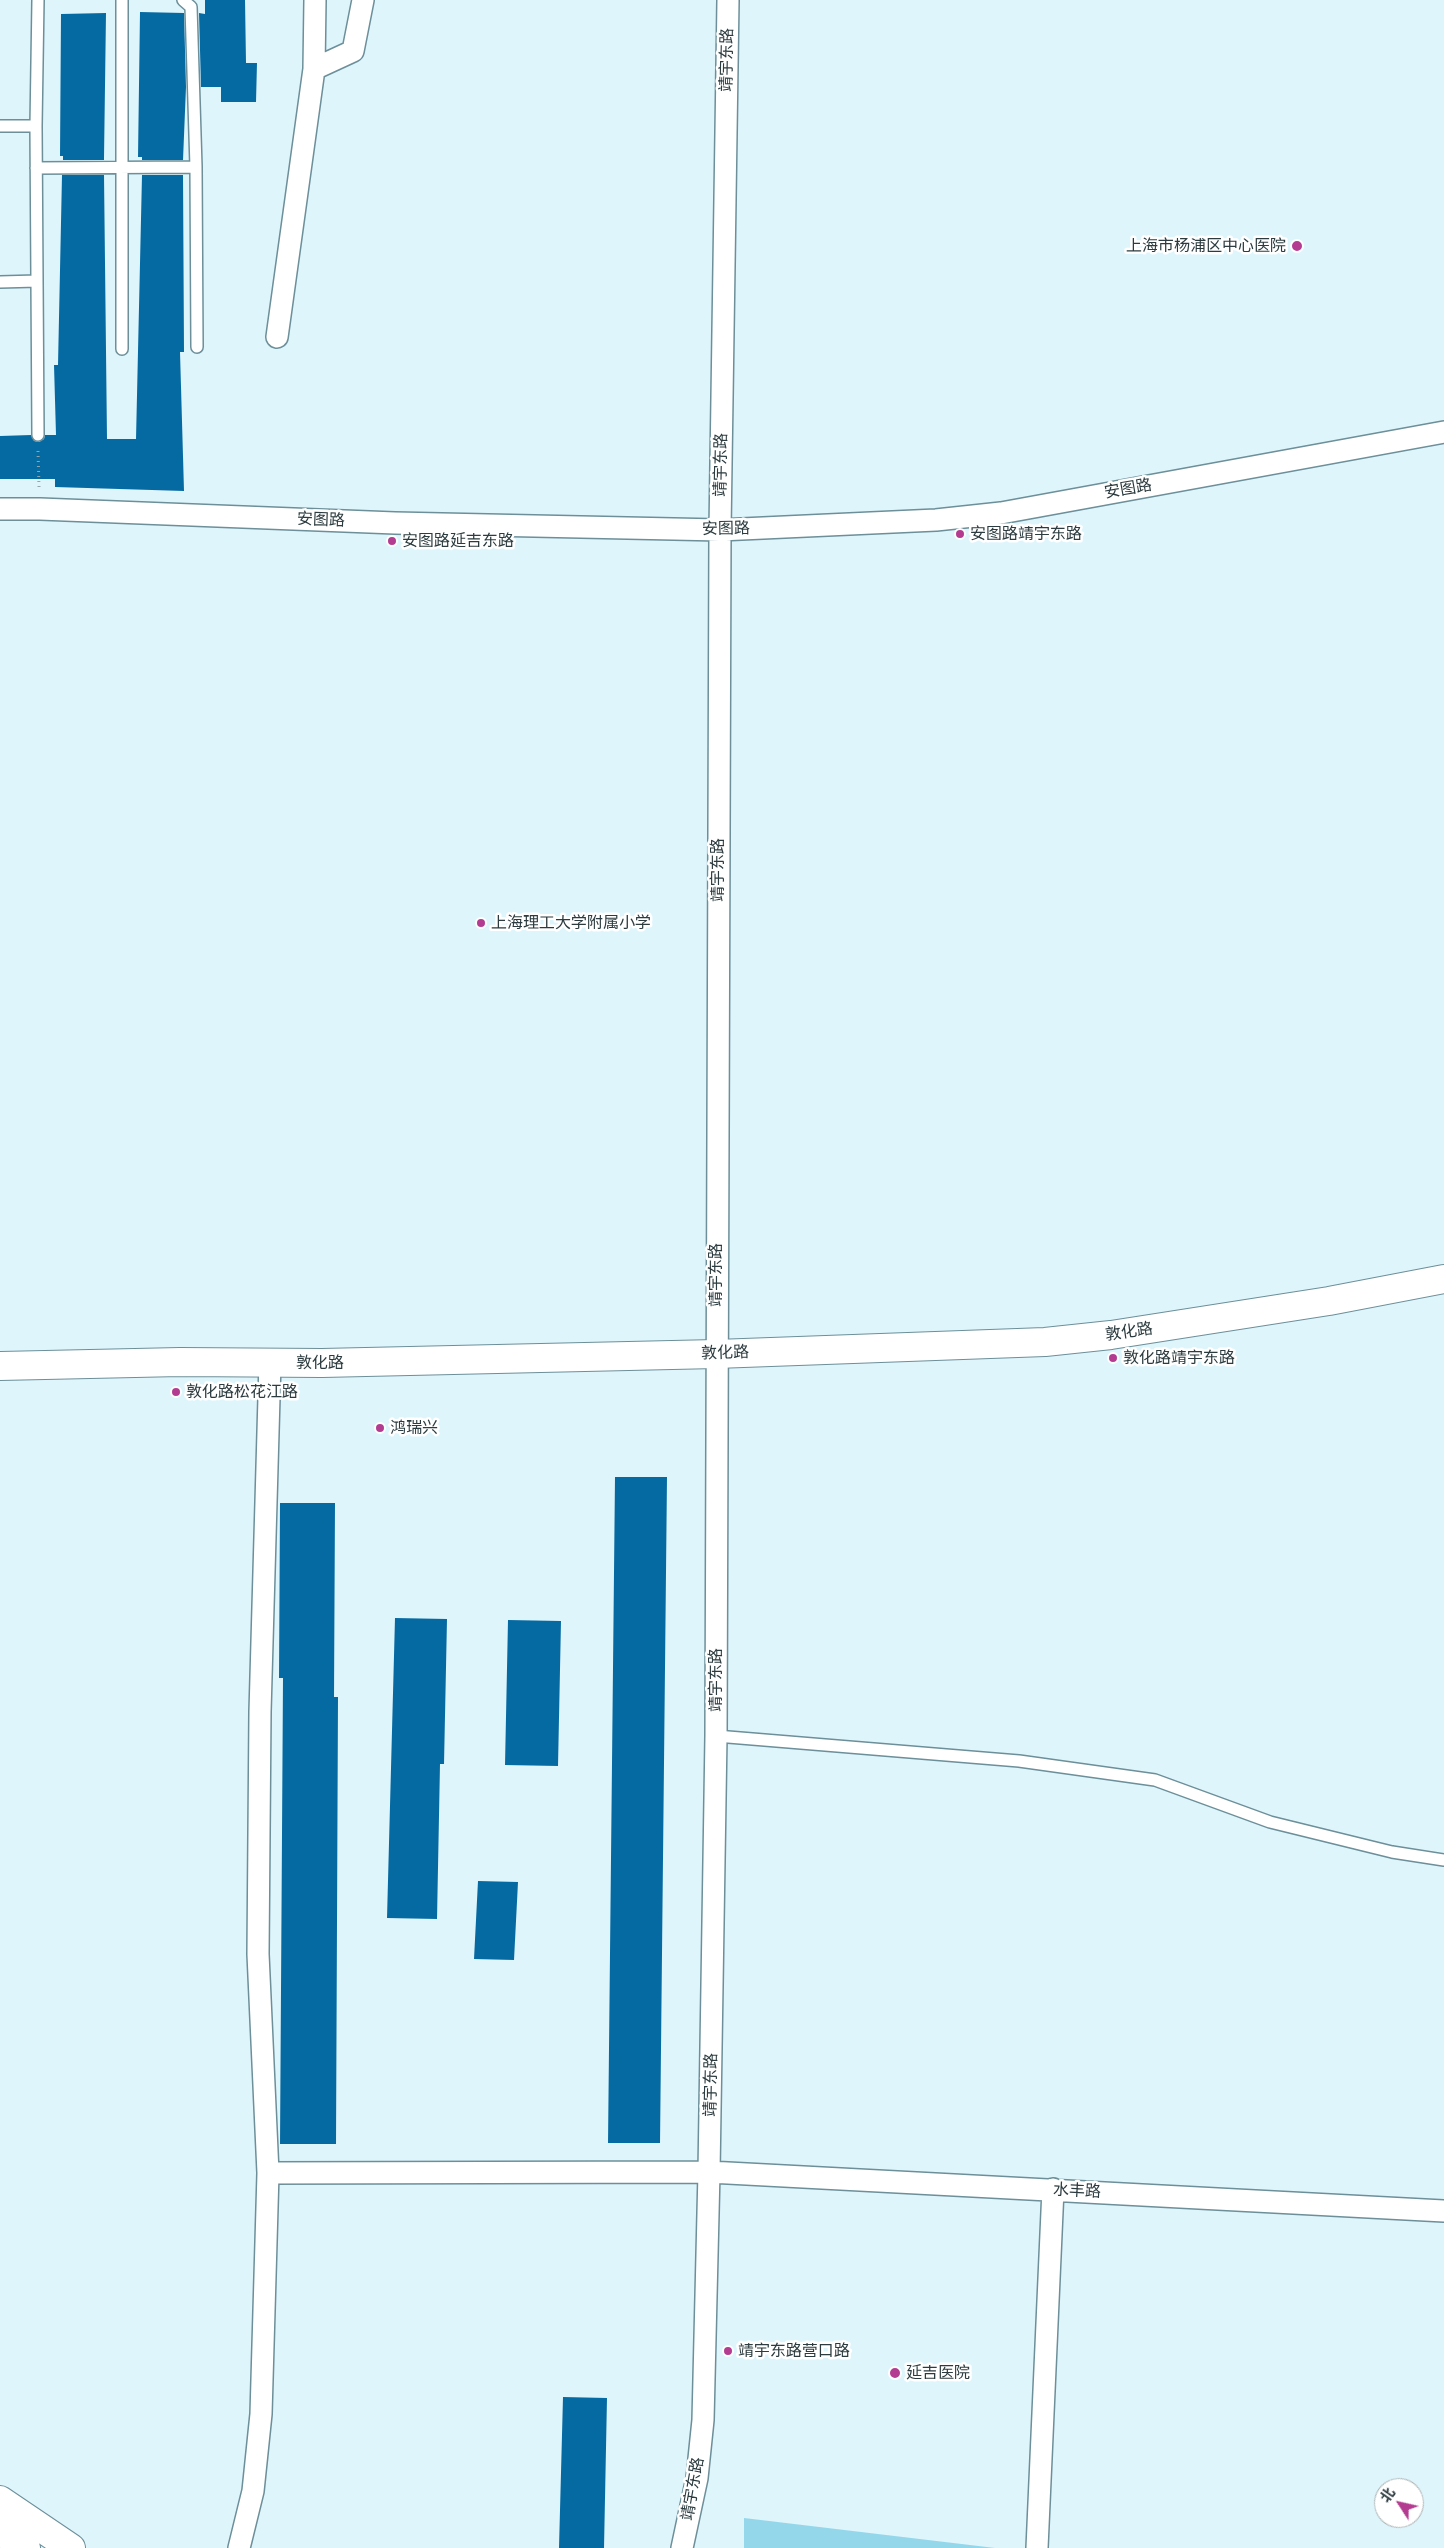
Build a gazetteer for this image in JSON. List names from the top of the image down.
{
  "streets": {
    "street": [
      "靖宇东路",
      "安图路",
      "敦化路",
      "水丰路"
    ]
  },
  "crossings": [
    ["靖宇东路", "安图路"],
    ["靖宇东路", "敦化路"],
    ["靖宇东路", "水丰路"]
  ],
  "places": [
    "上海市杨浦区中心医院",
    "安图路靖宇东路",
    "安图路延吉东路",
    "上海理工大学附属小学",
    "敦化路靖宇东路",
    "敦化路松花江路",
    "鸿瑞兴",
    "靖宇东路营口路",
    "延吉医院"
  ],
  "north": "top left"
}
